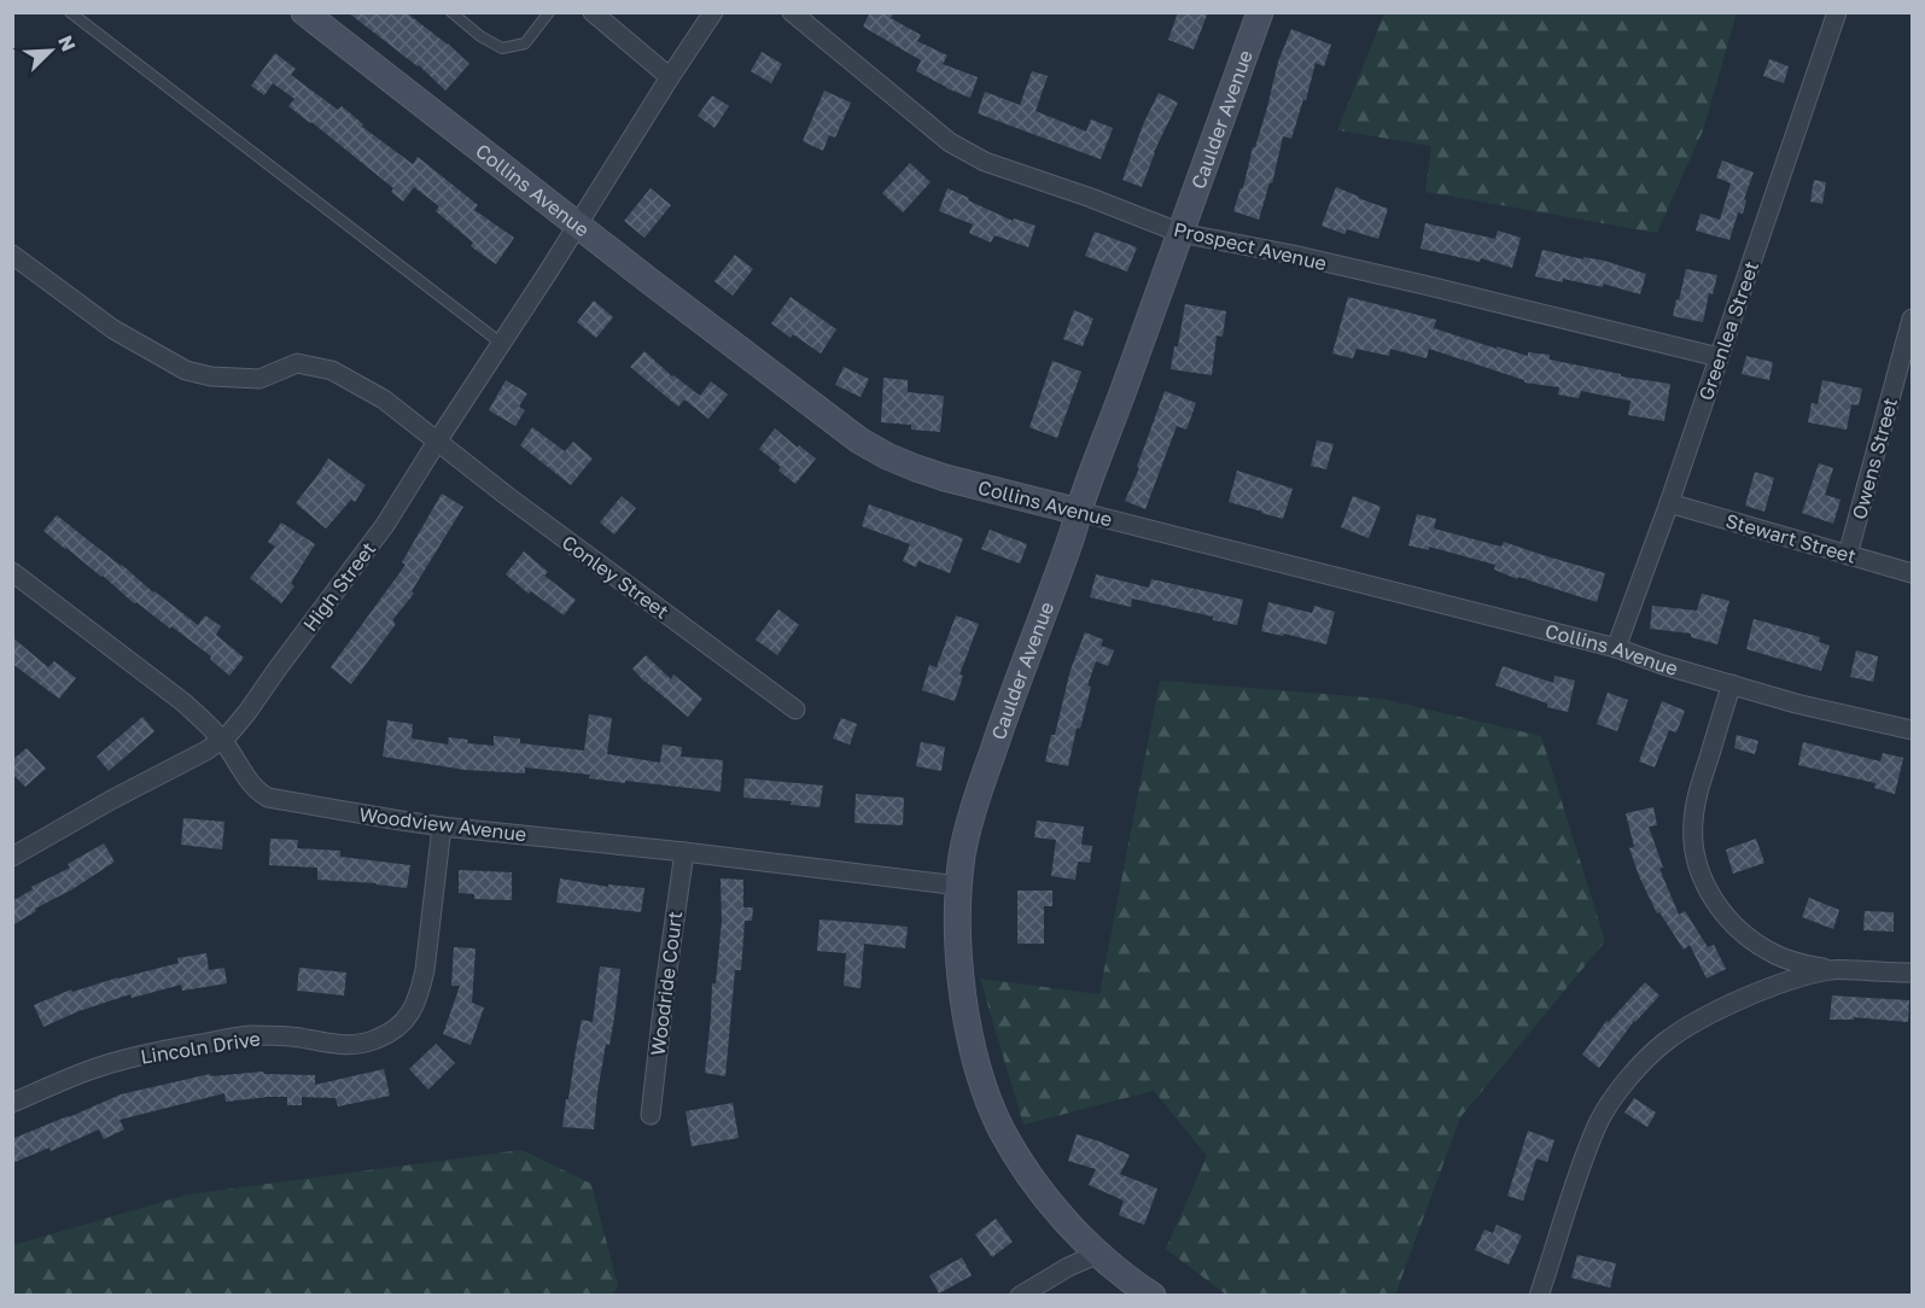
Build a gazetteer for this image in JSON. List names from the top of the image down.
{
  "streets": {
    "street": [
      "Caulder Avenue",
      "Collins Avenue",
      "Prospect Avenue",
      "Greenlea Street",
      "Owens Street",
      "Stewart Street",
      "Conley Street",
      "High Street",
      "Woodview Avenue",
      "Woodride Court",
      "Lincoln Drive"
    ]
  },
  "crossings": [
    ["Caulder Avenue", "Collins Avenue"],
    ["Caulder Avenue", "Prospect Avenue"],
    ["Caulder Avenue", "Woodview Avenue"],
    ["Collins Avenue", "Greenlea Street"],
    ["Collins Avenue", "High Street"],
    ["Prospect Avenue", "Greenlea Street"],
    ["Greenlea Street", "Stewart Street"],
    ["Owens Street", "Stewart Street"],
    ["Conley Street", "High Street"],
    ["High Street", "Woodview Avenue"],
    ["Woodview Avenue", "Woodride Court"],
    ["Woodview Avenue", "Lincoln Drive"]
  ],
  "north": "top right"
}
